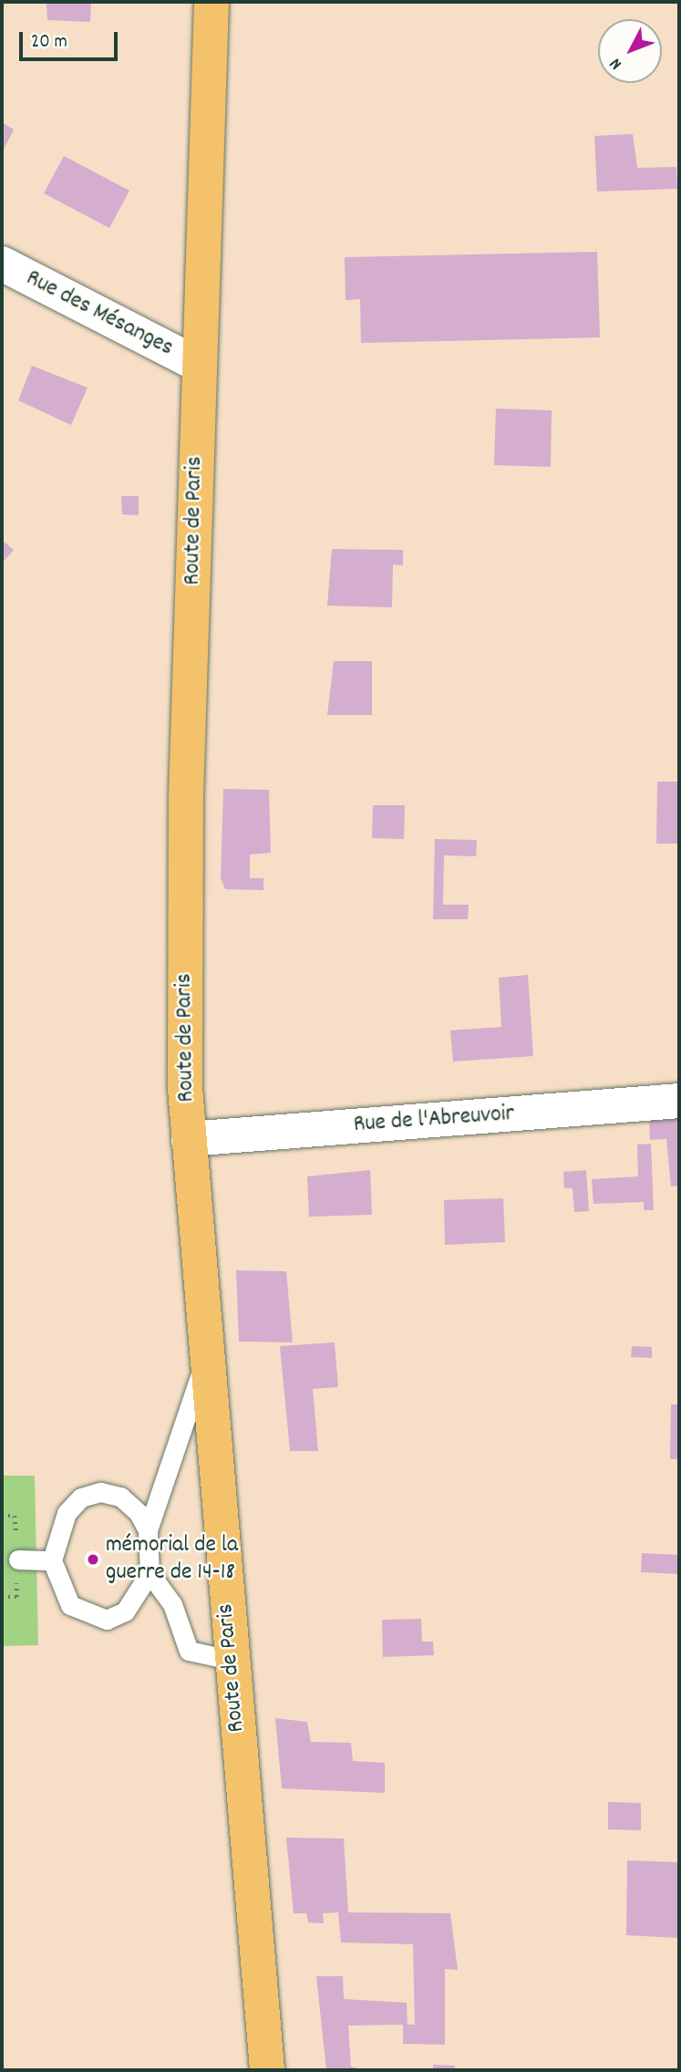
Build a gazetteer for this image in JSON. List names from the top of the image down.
{
  "streets": {
    "main road": ["Route de Paris"],
    "street": ["Rue des Mésanges", "Rue de l'Abreuvoir"]
  },
  "crossings": [
    ["Rue des Mésanges", "Route de Paris"],
    ["Route de Paris", "Rue de l'Abreuvoir"]
  ],
  "places": ["mémorial de la guerre de 14-18"],
  "scale_bar": "20 m",
  "north": "bottom left"
}
